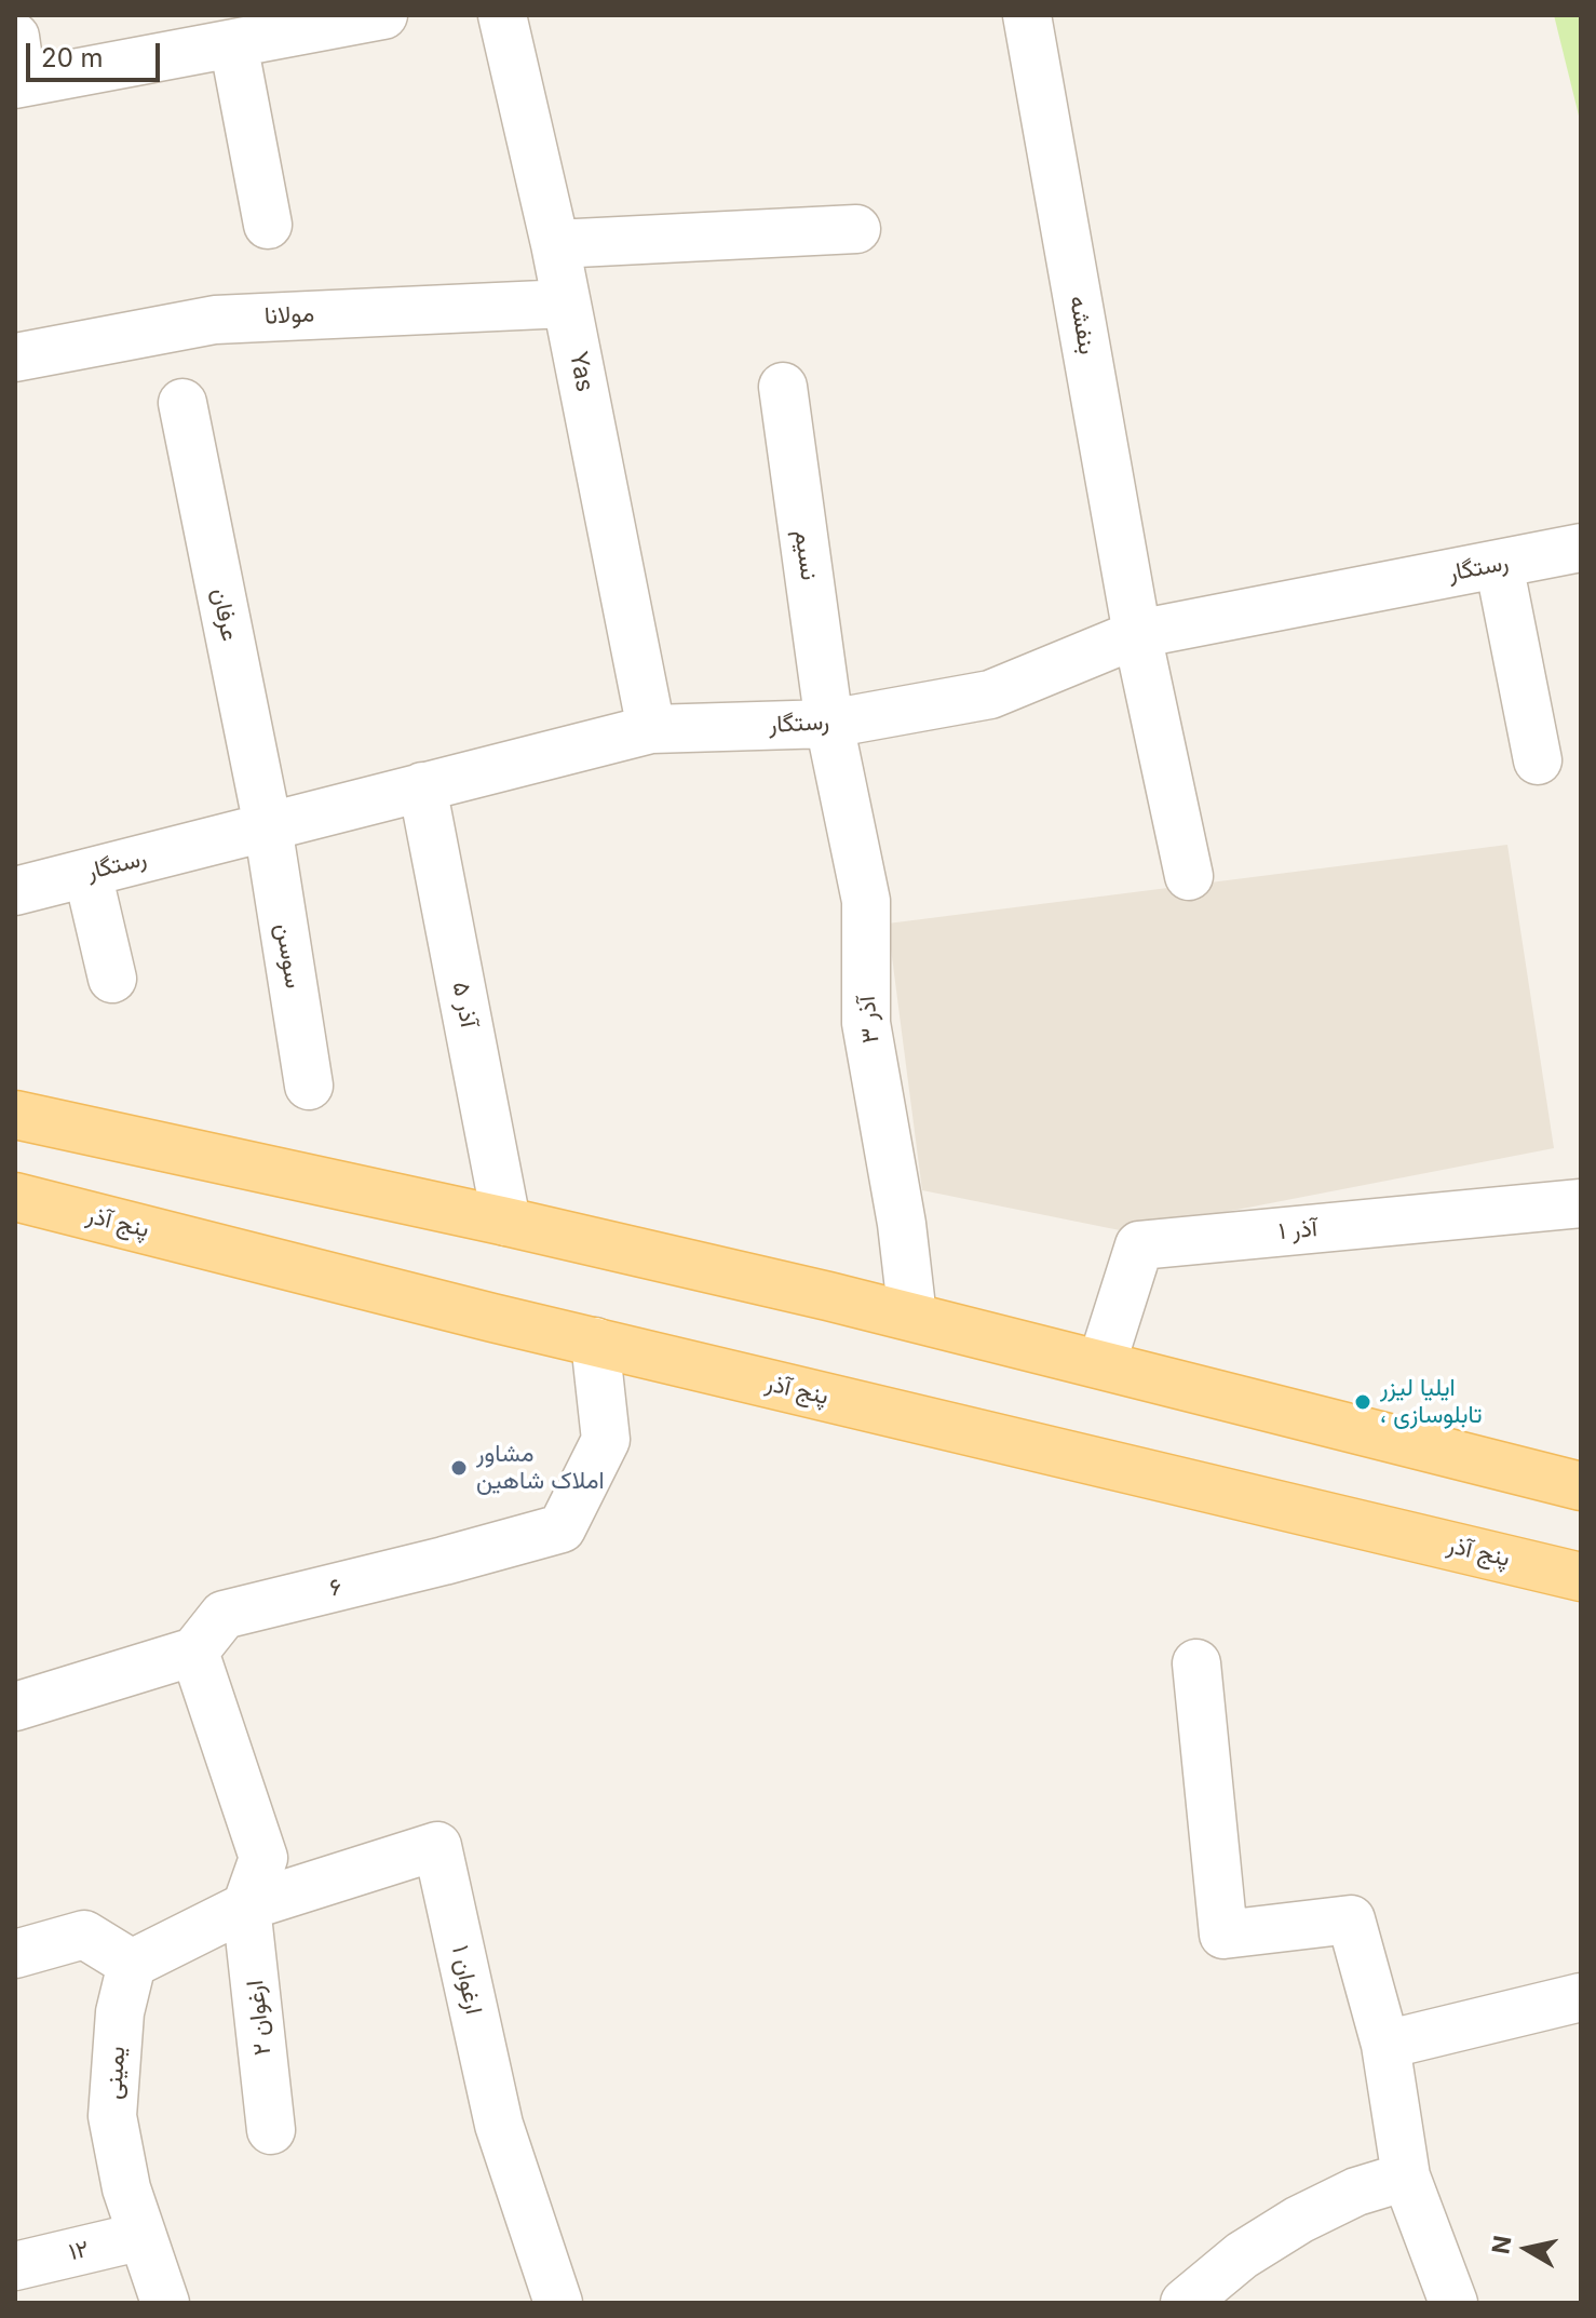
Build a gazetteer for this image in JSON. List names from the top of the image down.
{
  "streets": {
    "main road": ["پنج آذر"],
    "street": [
      "مولانا",
      "بنفشه",
      "Yas",
      "نسیم",
      "رستگار",
      "عرفان",
      "سوسن",
      "آذر ۵",
      "آذر ۳",
      "آذر ۱",
      "۶",
      "ارغوان ۱",
      "ارغوان ۲",
      "یمینی",
      "۱۲"
    ]
  },
  "crossings": [
    ["مولانا", "Yas"],
    ["بنفشه", "رستگار"],
    ["Yas", "رستگار"],
    ["نسیم", "رستگار"],
    ["نسیم", "آذر ۳"],
    ["رستگار", "عرفان"],
    ["رستگار", "سوسن"],
    ["رستگار", "آذر ۵"],
    ["رستگار", "آذر ۳"],
    ["عرفان", "سوسن"],
    ["پنج آذر", "۶"],
    ["ارغوان ۱", "ارغوان ۲"],
    ["یمینی", "۱۲"]
  ],
  "places": ["ایلیا لیزر ، تابلوسازی", "مشاور املاک شاهین"],
  "scale_bar": "20 m",
  "north": "left"
}
